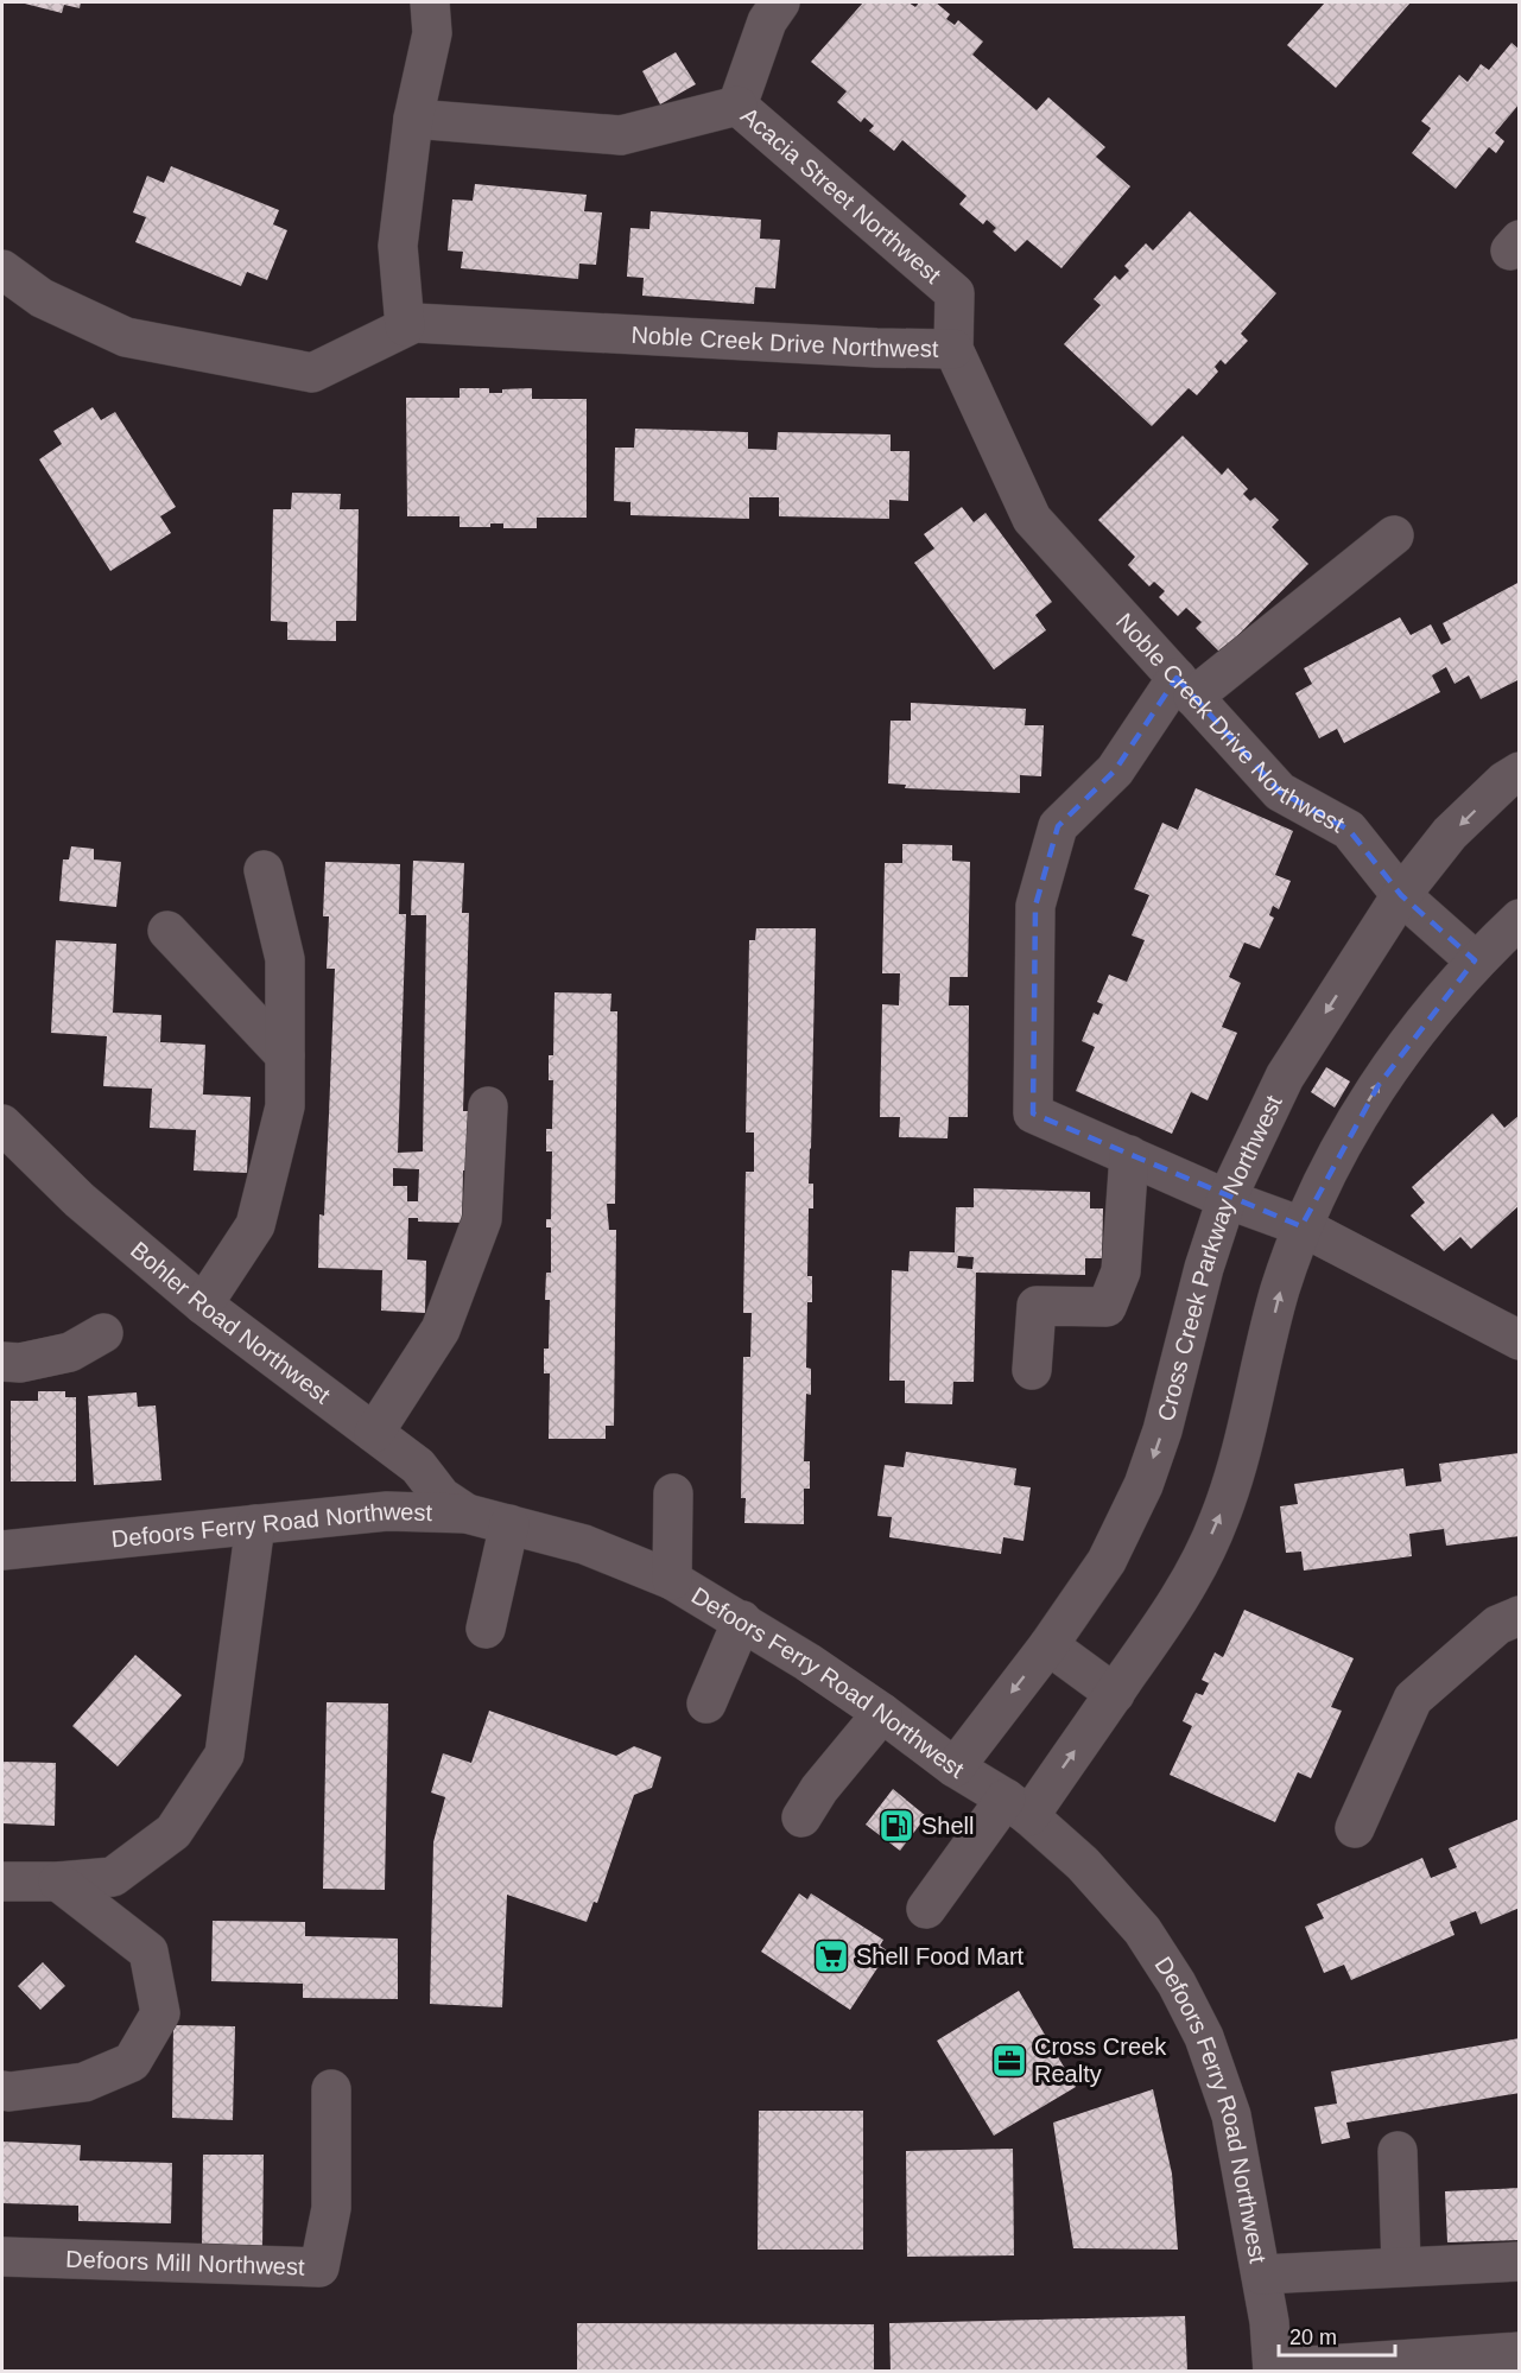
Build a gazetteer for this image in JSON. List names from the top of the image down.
{
  "streets": {
    "street": [
      "Acacia Street Northwest",
      "Noble Creek Drive Northwest",
      "Cross Creek Parkway Northwest",
      "Bohler Road Northwest",
      "Defoors Ferry Road Northwest",
      "Defoors Mill Northwest"
    ]
  },
  "crossings": [
    ["Acacia Street Northwest", "Noble Creek Drive Northwest"],
    ["Noble Creek Drive Northwest", "Cross Creek Parkway Northwest"],
    ["Cross Creek Parkway Northwest", "Defoors Ferry Road Northwest"],
    ["Bohler Road Northwest", "Defoors Ferry Road Northwest"]
  ],
  "places": {
    "fuel station": ["Shell"],
    "supermarket": ["Shell Food Mart"],
    "office": ["Cross Creek Realty"]
  },
  "scale_bar": "20 m"
}
